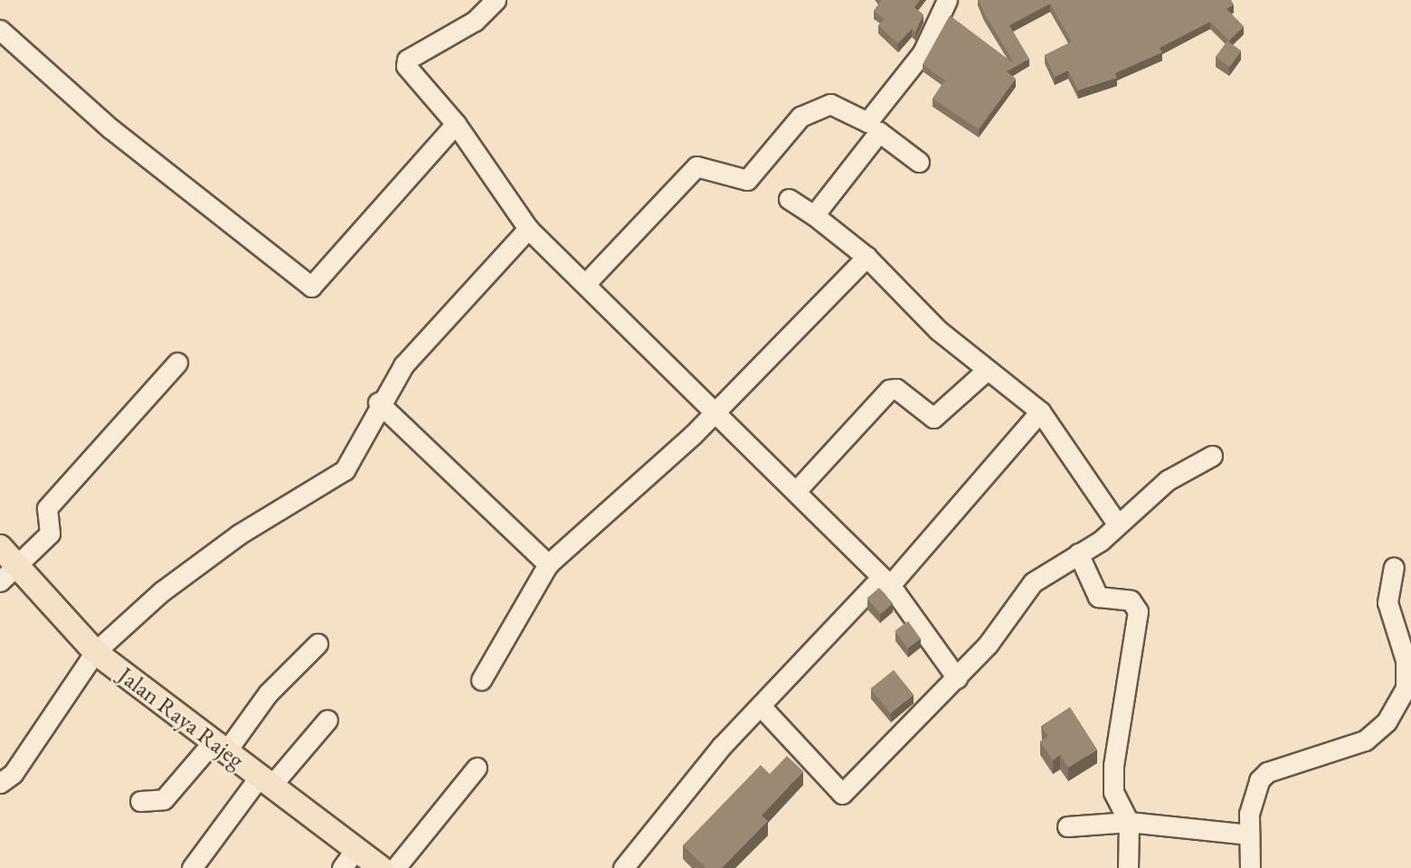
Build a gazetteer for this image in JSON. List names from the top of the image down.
{
  "streets": {
    "main road": ["Jalan Raya Rajeg"]
  }
}
